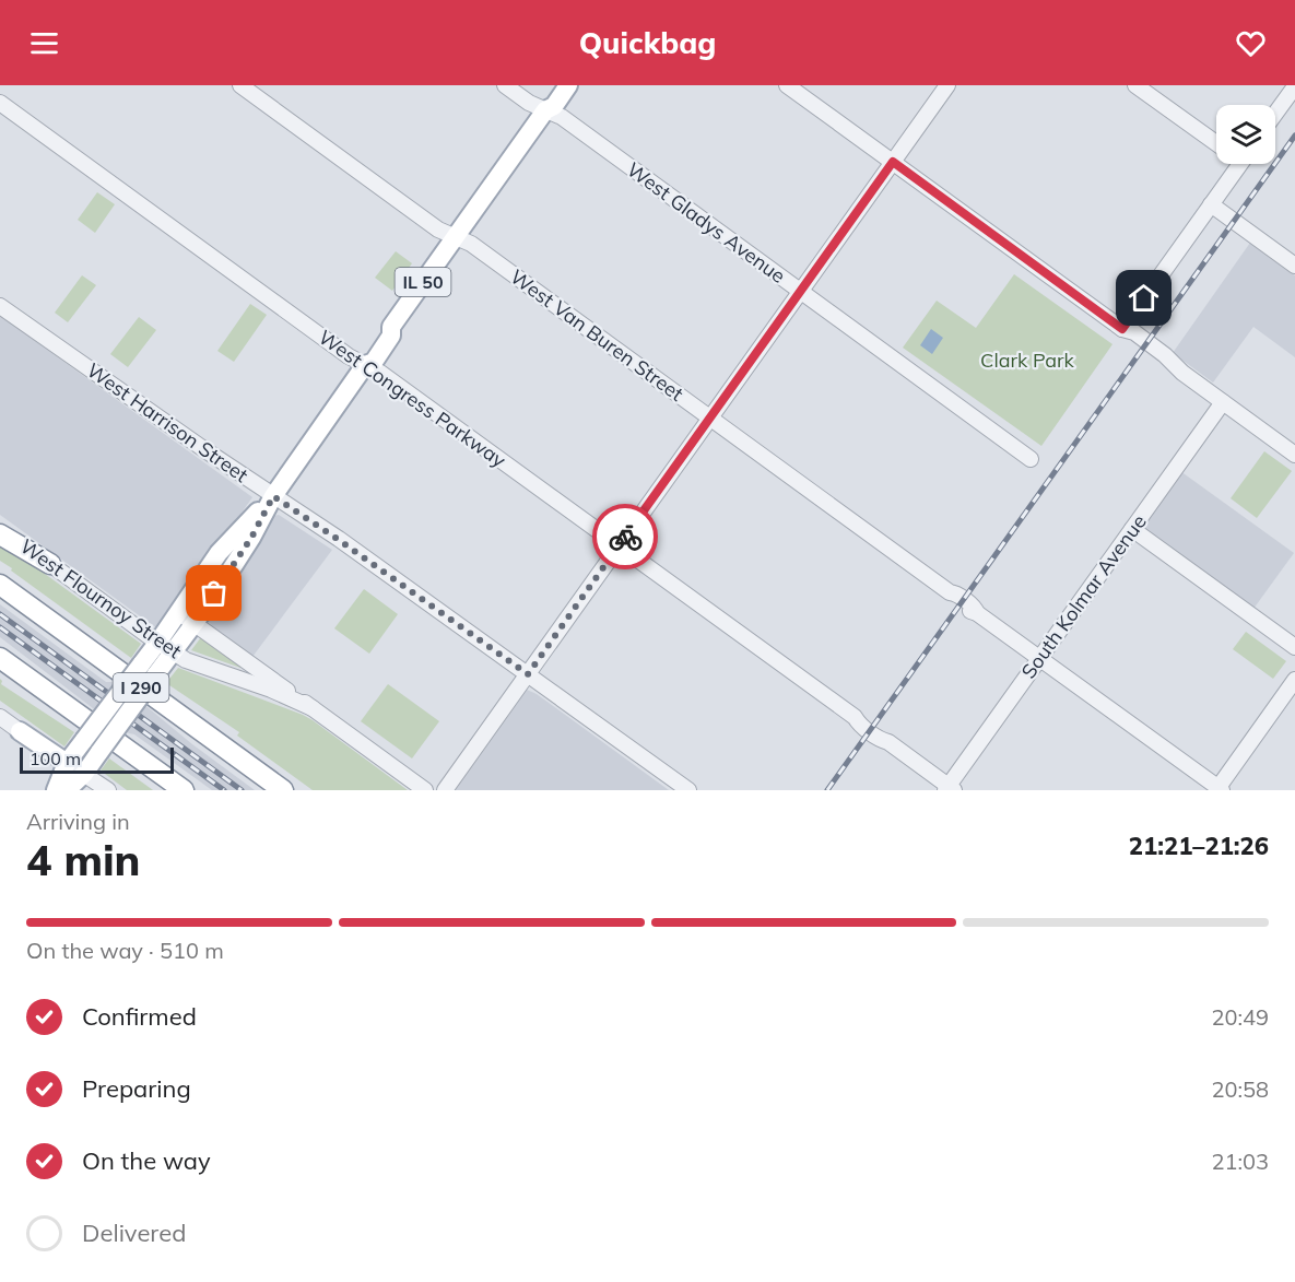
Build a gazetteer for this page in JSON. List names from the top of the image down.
{
  "streets": {
    "highway": ["I 290"],
    "main road": ["IL 50"],
    "street": [
      "West Gladys Avenue",
      "West Van Buren Street",
      "West Congress Parkway",
      "West Harrison Street",
      "South Kolmar Avenue",
      "West Flournoy Street"
    ]
  },
  "crossings": [
    ["West Gladys Avenue", "IL 50"],
    ["IL 50", "West Van Buren Street"],
    ["IL 50", "West Congress Parkway"],
    ["IL 50", "West Harrison Street"],
    ["IL 50", "West Flournoy Street"],
    ["West Van Buren Street", "South Kolmar Avenue"],
    ["West Congress Parkway", "South Kolmar Avenue"]
  ],
  "parks": ["Clark Park"],
  "scale_bar": "100 m",
  "page": {
    "header": "Quickbag",
    "scale": "100 m",
    "heading": ["4 min", "Arriving in", "21:21–21:26"],
    "bar": "On the way · 510 m",
    "list": [
      ["Confirmed", "20:49"],
      ["Preparing", "20:58"],
      ["On the way", "21:03"],
      "Delivered"
    ]
  }
}
